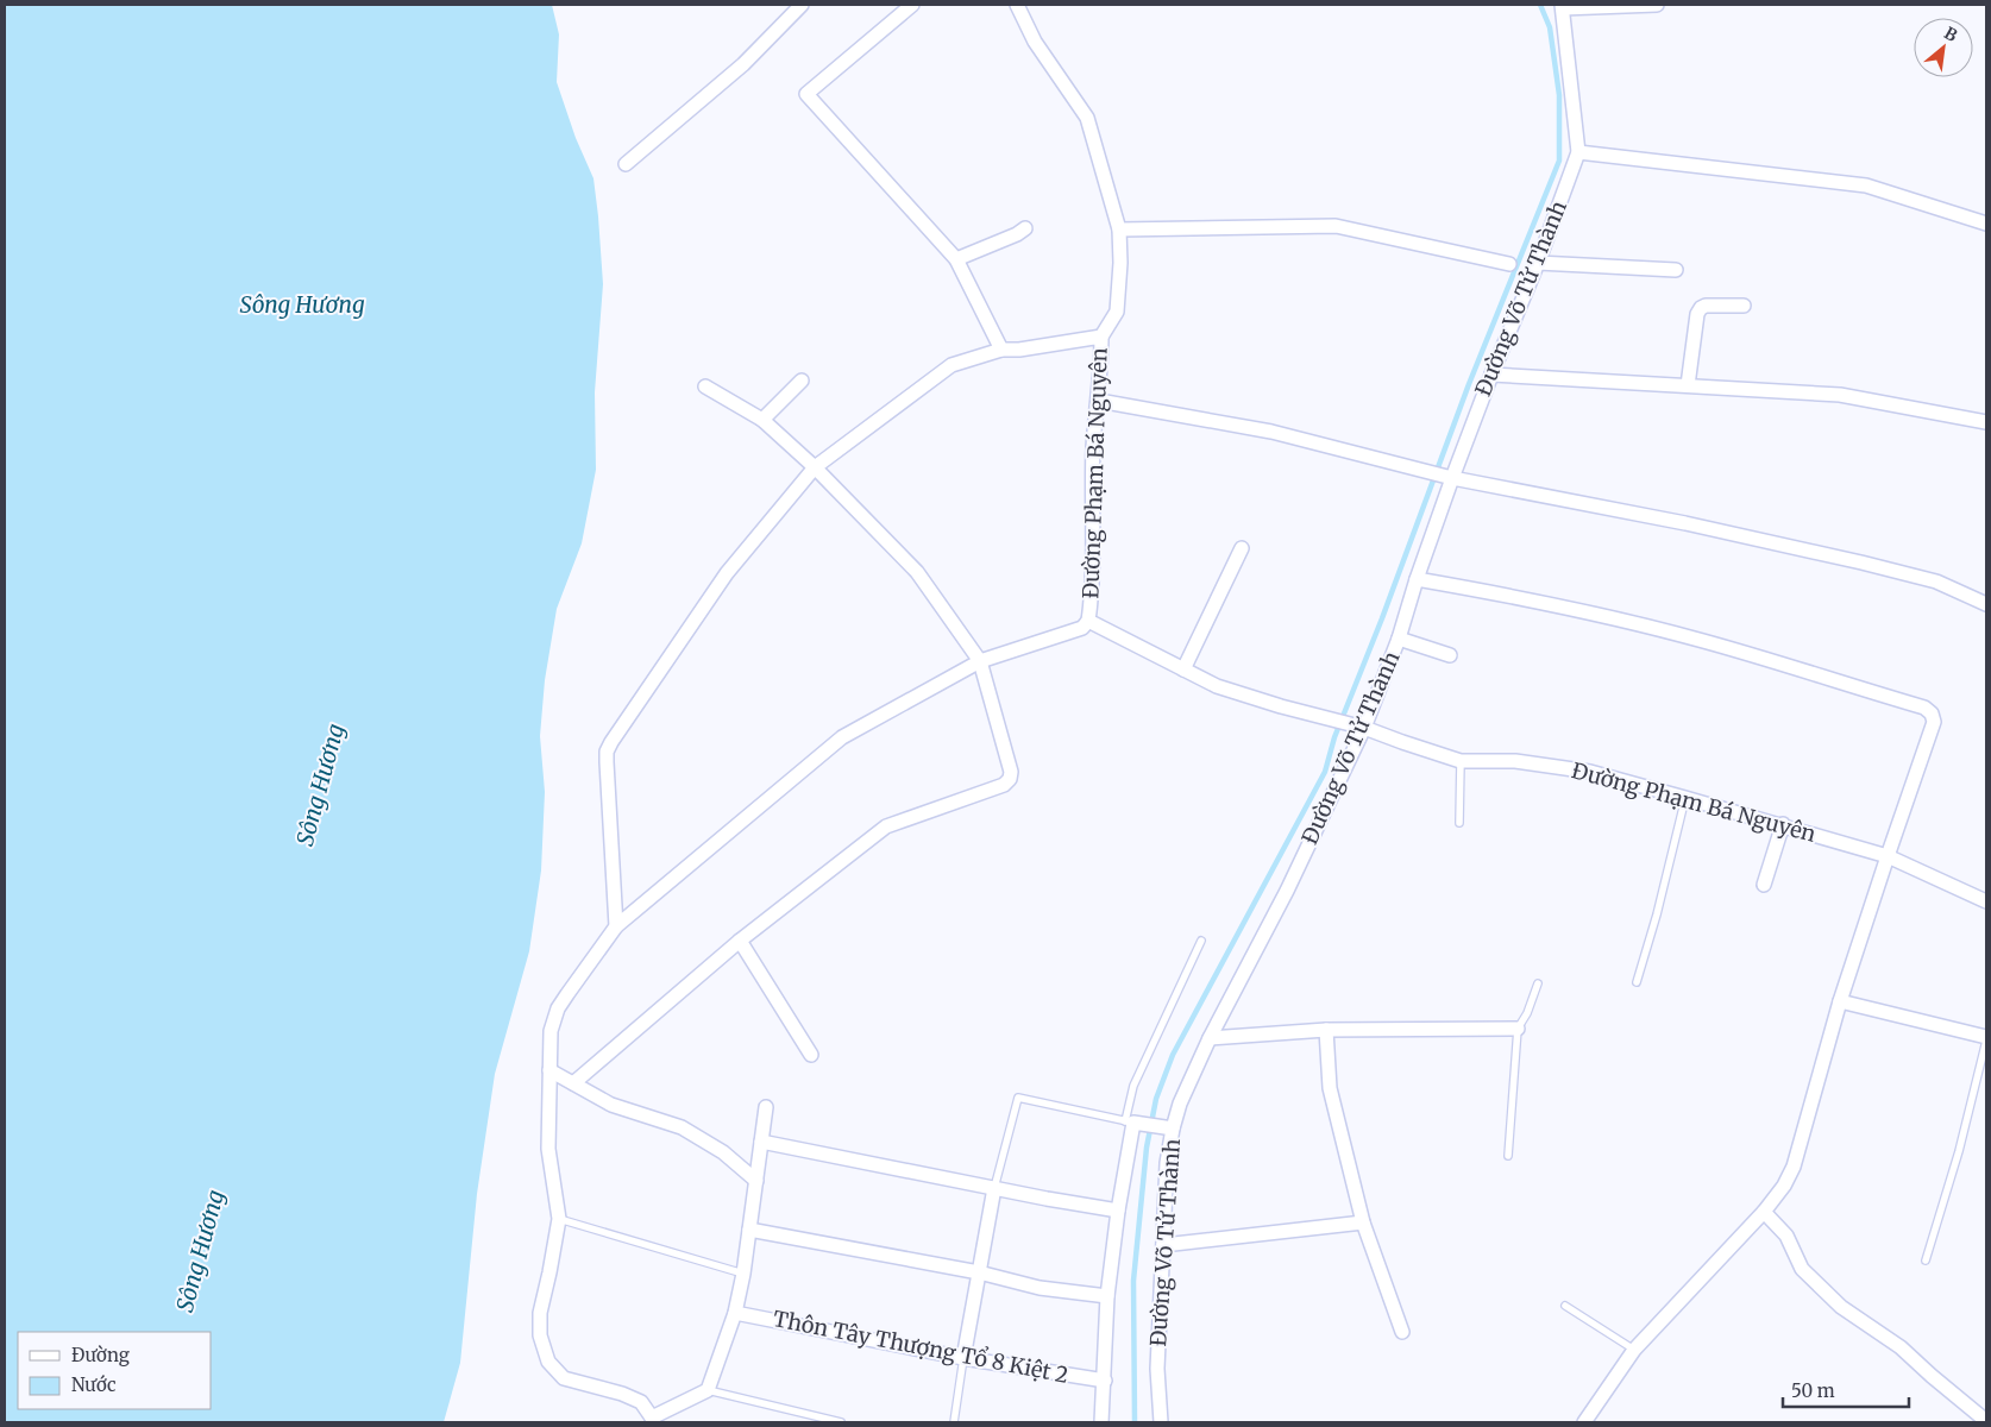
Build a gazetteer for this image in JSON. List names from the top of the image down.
{
  "streets": {
    "street": ["Đường Võ Tử Thành", "Đường Phạm Bá Nguyên", "Thôn Tây Thượng Tổ 8 Kiệt 2"]
  },
  "crossings": [
    ["Đường Võ Tử Thành", "Đường Phạm Bá Nguyên"]
  ],
  "water": ["Sông Hương"],
  "legend": ["Đường", "Nước"],
  "scale_bar": "50 m",
  "north": "top right"
}
